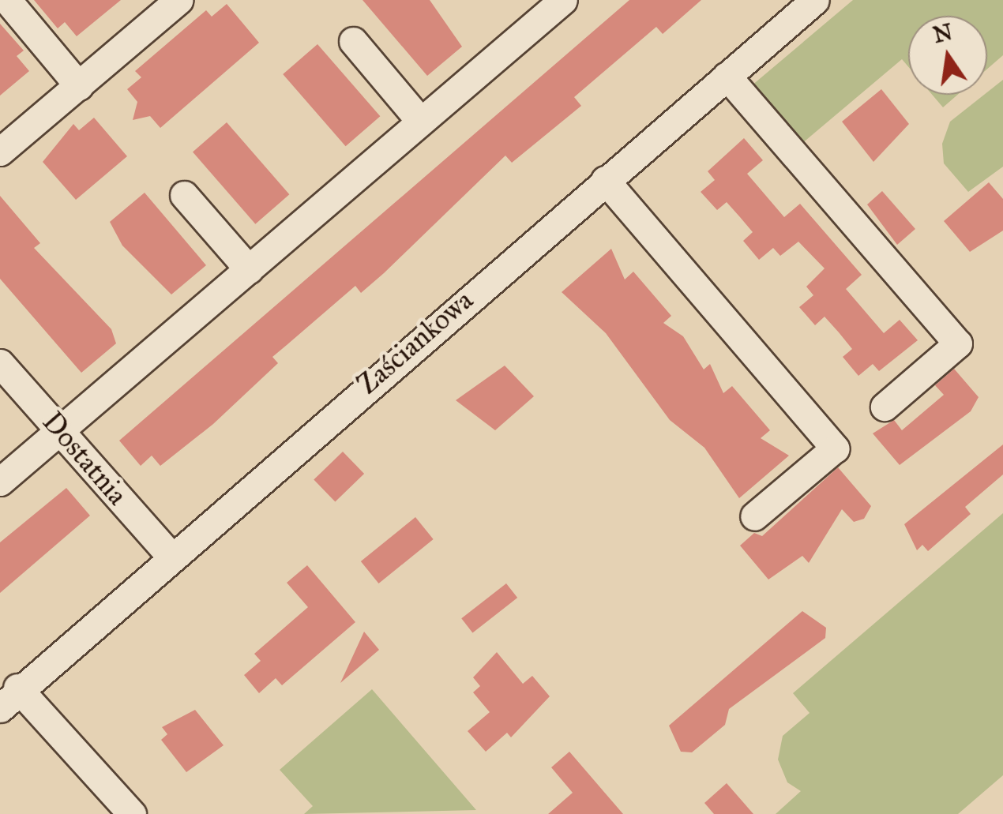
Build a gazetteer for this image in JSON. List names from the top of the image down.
{
  "streets": {
    "street": ["Zaściankowa", "Dostatnia"]
  },
  "crossings": [
    ["Zaściankowa", "Dostatnia"]
  ],
  "north": "top"
}
